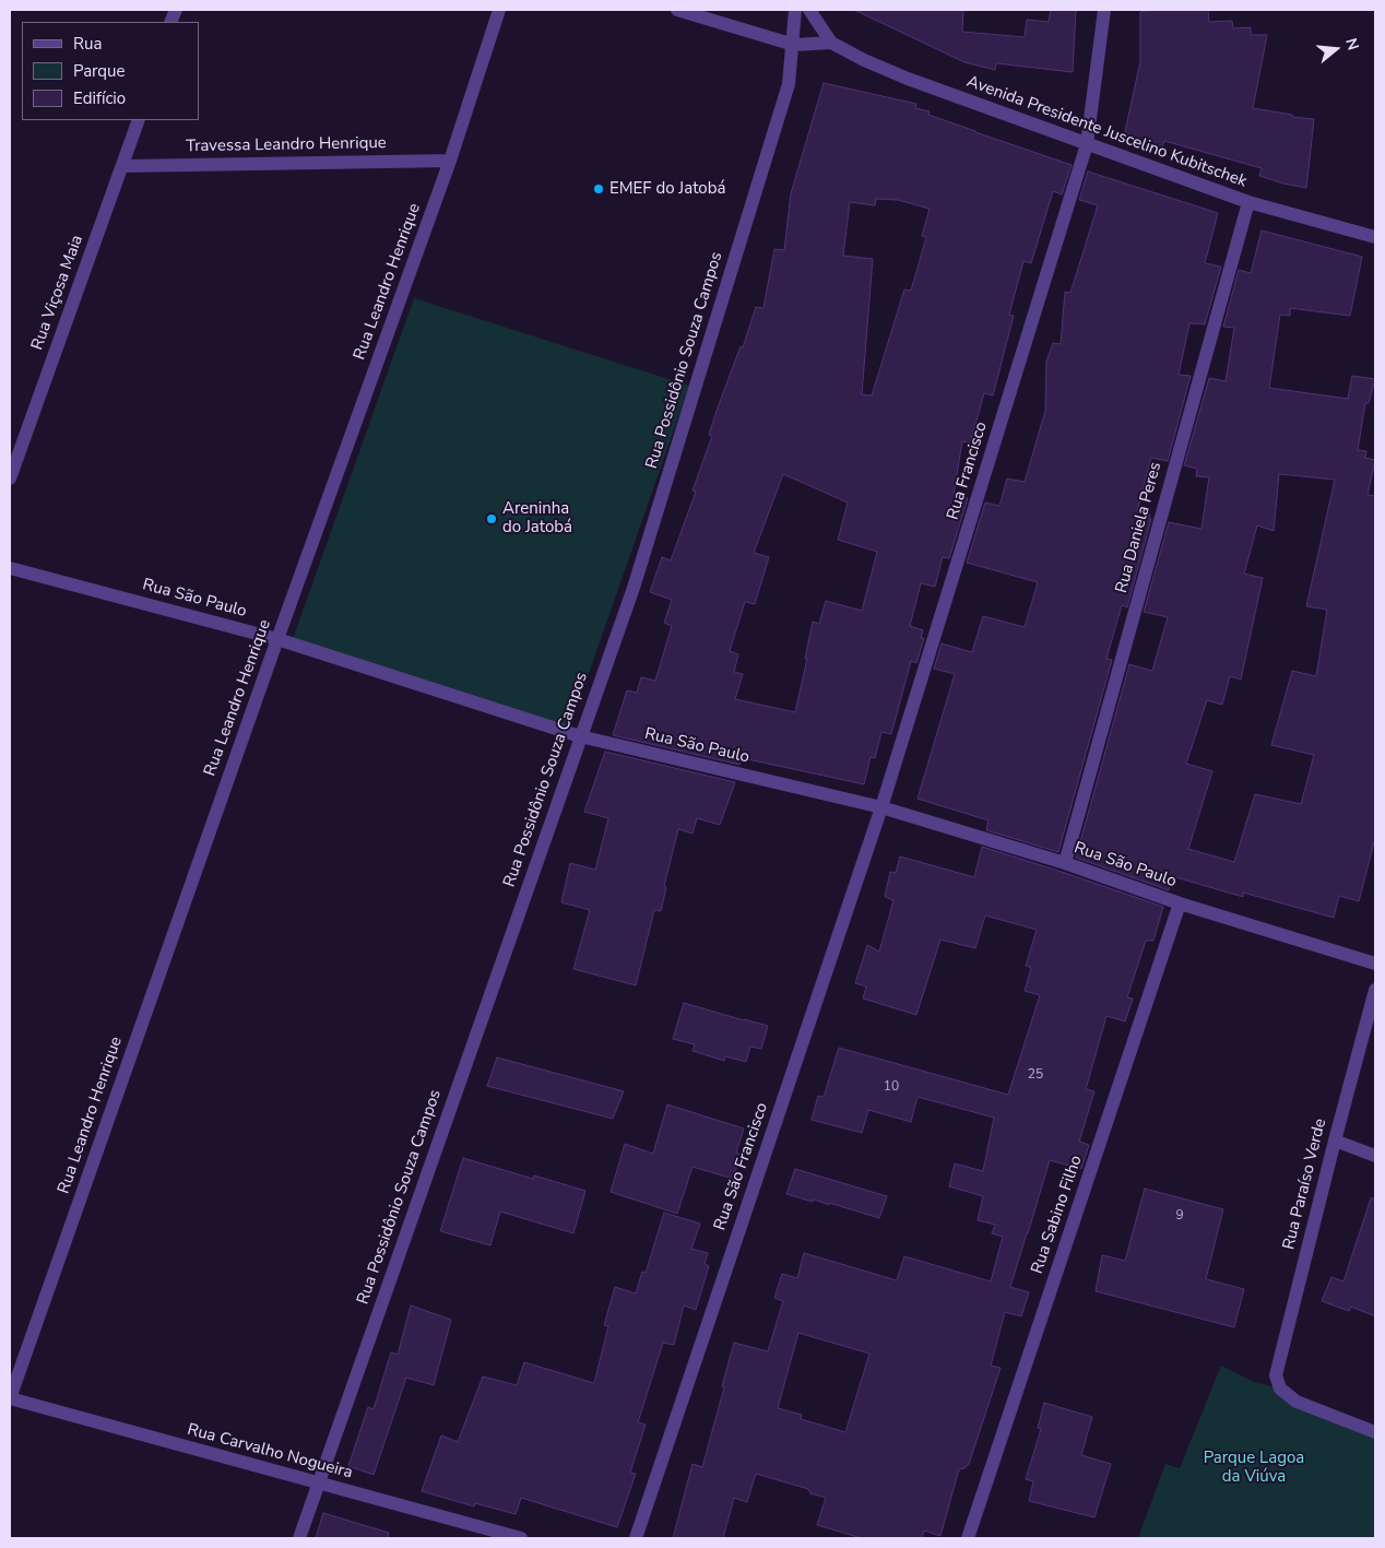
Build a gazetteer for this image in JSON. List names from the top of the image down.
{
  "streets": {
    "street": [
      "Avenida Presidente Juscelino Kubitschek",
      "Travessa Leandro Henrique",
      "Rua Leandro Henrique",
      "Rua Viçosa Maia",
      "Rua Possidônio Souza Campos",
      "Rua Francisco",
      "Rua Daniela Peres",
      "Rua São Paulo",
      "Rua São Francisco",
      "Rua Paraíso Verde",
      "Rua Sabino Filho",
      "Rua Carvalho Nogueira"
    ]
  },
  "crossings": [
    ["Avenida Presidente Juscelino Kubitschek", "Rua Francisco"],
    ["Avenida Presidente Juscelino Kubitschek", "Rua Daniela Peres"],
    ["Travessa Leandro Henrique", "Rua Leandro Henrique"],
    ["Travessa Leandro Henrique", "Rua Viçosa Maia"],
    ["Rua Leandro Henrique", "Rua São Paulo"],
    ["Rua Leandro Henrique", "Rua Carvalho Nogueira"],
    ["Rua Possidônio Souza Campos", "Rua São Paulo"],
    ["Rua Possidônio Souza Campos", "Rua Carvalho Nogueira"],
    ["Rua Francisco", "Rua São Paulo"],
    ["Rua Francisco", "Rua São Francisco"],
    ["Rua Daniela Peres", "Rua São Paulo"],
    ["Rua São Paulo", "Rua São Francisco"],
    ["Rua São Paulo", "Rua Sabino Filho"]
  ],
  "parks": ["Parque Lagoa da Viúva"],
  "places": ["EMEF do Jatobá", "Areninha do Jatobá"],
  "house_numbers": ["25", "10", "9"],
  "legend": ["Rua", "Parque", "Edifício"],
  "north": "right"
}
